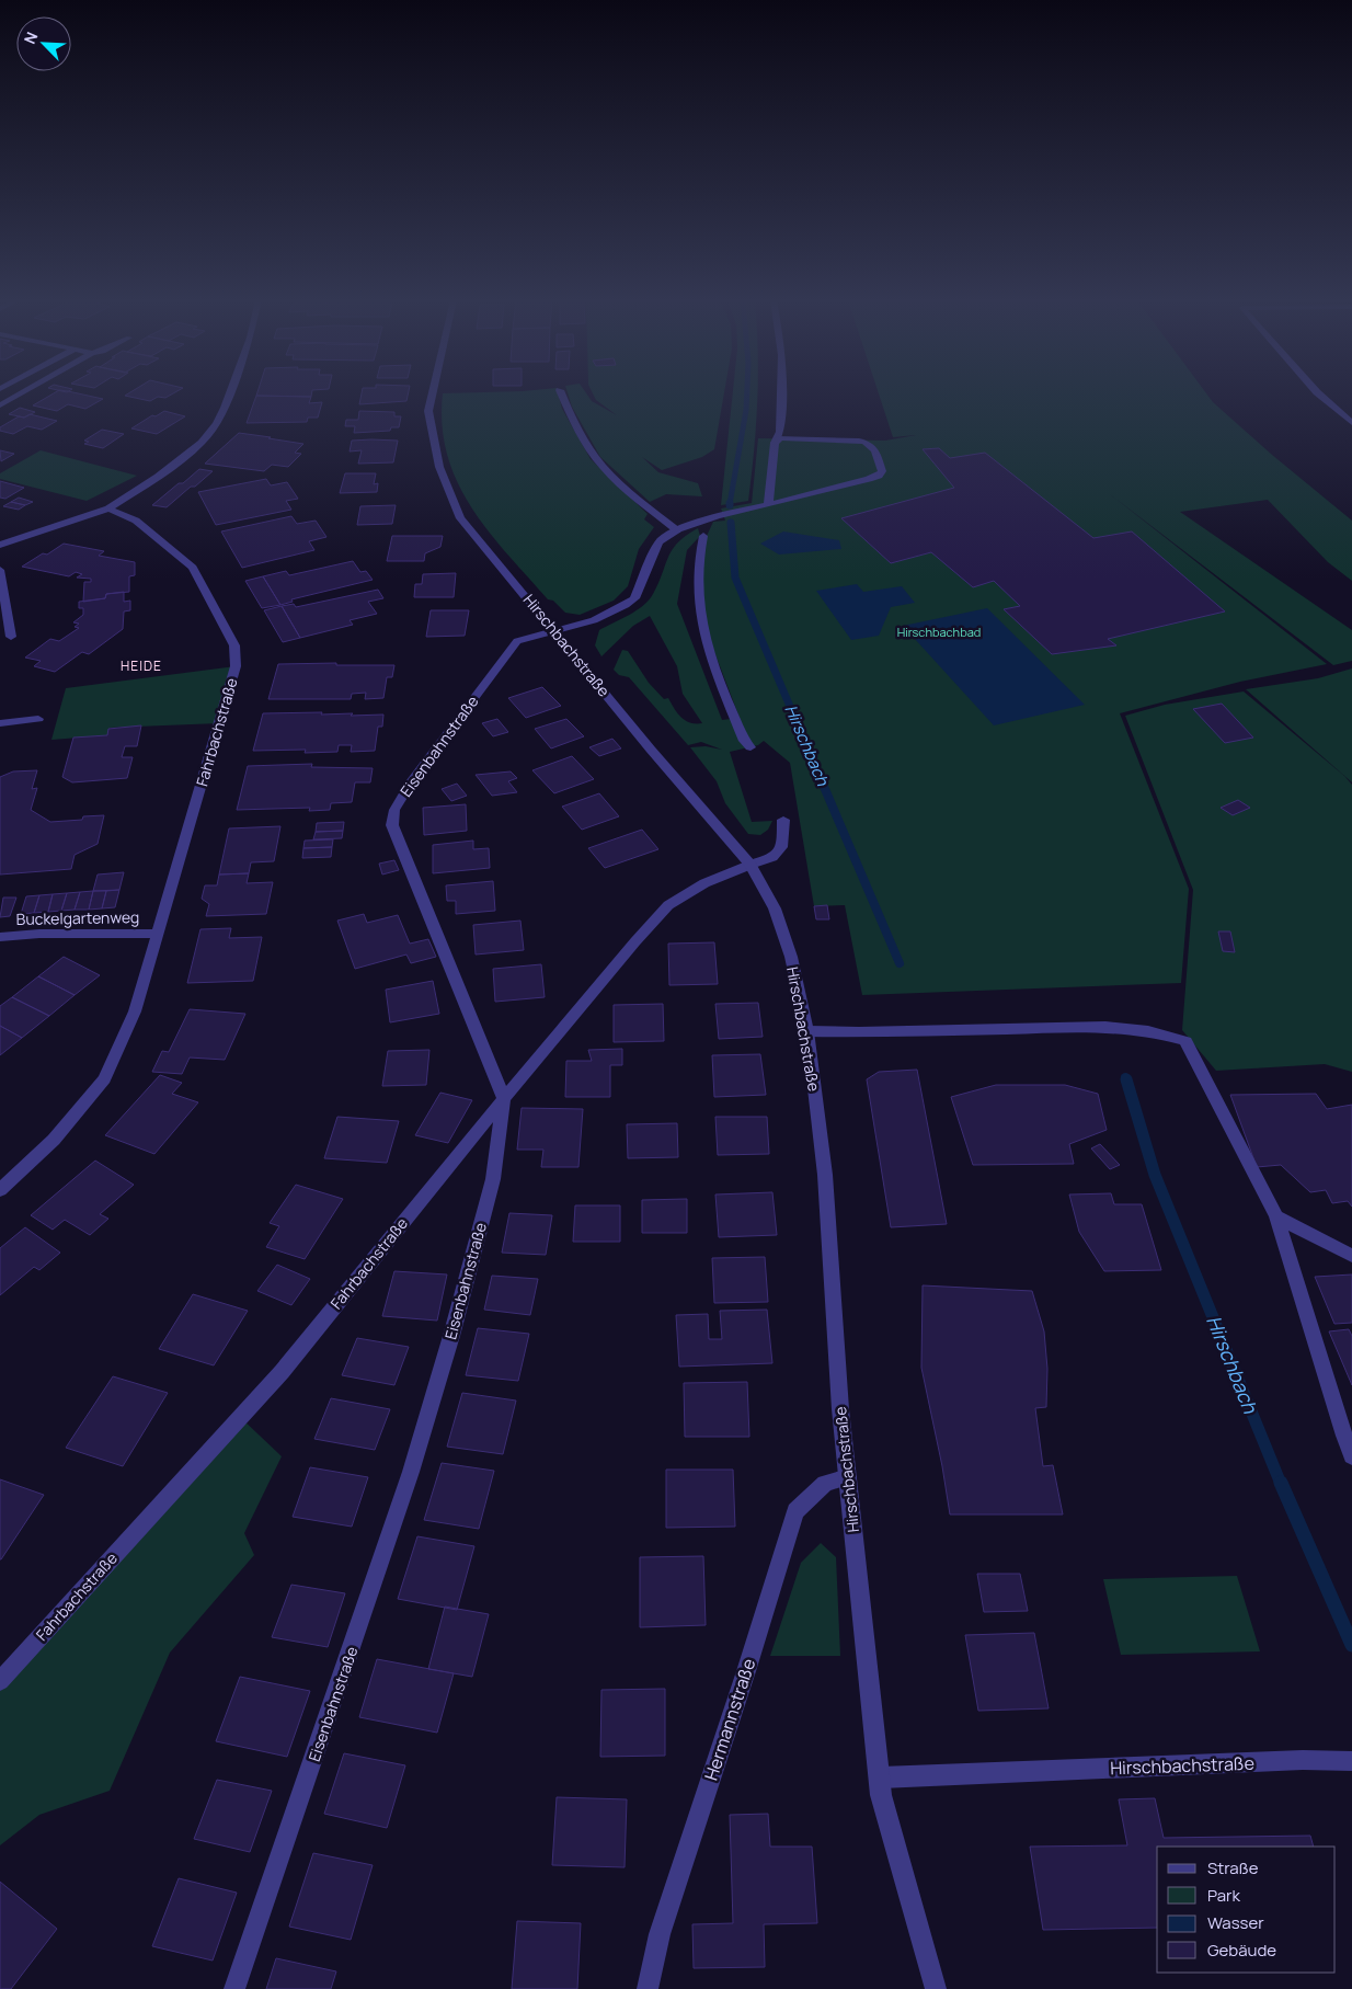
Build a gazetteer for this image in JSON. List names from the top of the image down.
{
  "streets": {
    "street": [
      "Hirschbachstraße",
      "Fahrbachstraße",
      "Eisenbahnstraße",
      "Buckelgartenweg",
      "Hermannstraße"
    ]
  },
  "crossings": [
    ["Hirschbachstraße", "Fahrbachstraße"],
    ["Hirschbachstraße", "Eisenbahnstraße"],
    ["Hirschbachstraße", "Hermannstraße"],
    ["Fahrbachstraße", "Eisenbahnstraße"],
    ["Fahrbachstraße", "Buckelgartenweg"]
  ],
  "districts": ["HEIDE"],
  "water": ["Hirschbach"],
  "parks": ["Hirschbachbad"],
  "legend": [
    "Straße",
    "Park",
    "Wasser",
    "Gebäude"
  ],
  "north": "top left"
}
